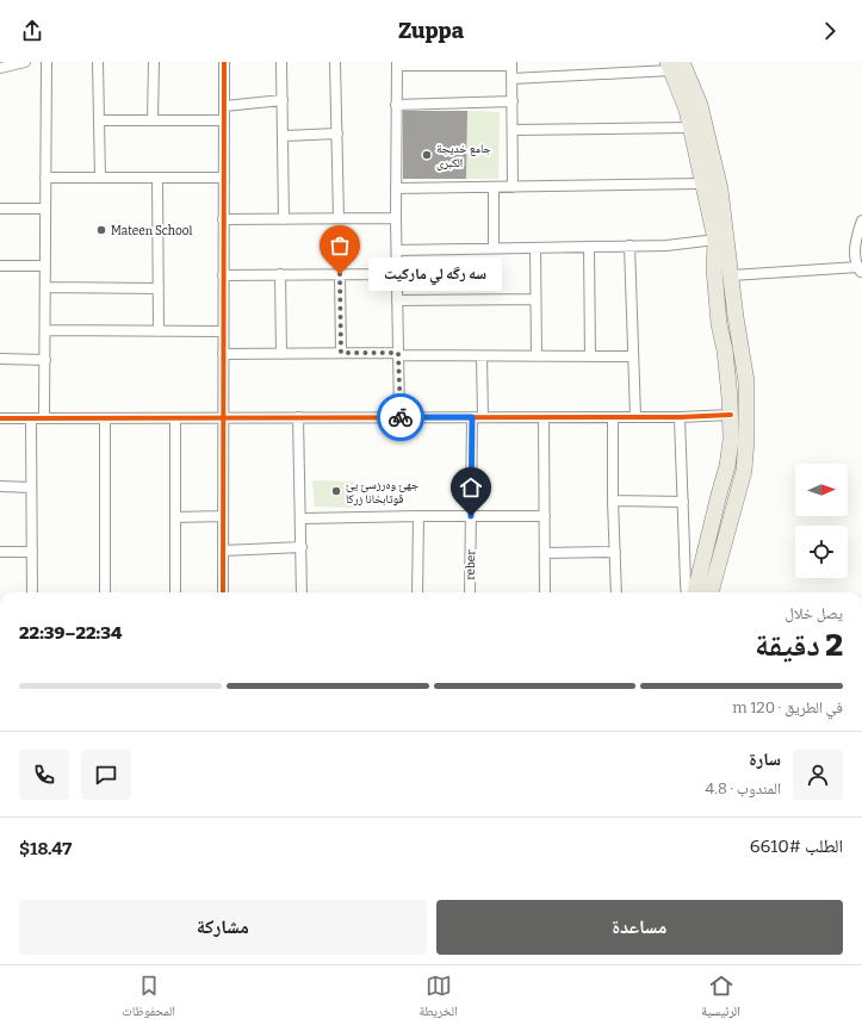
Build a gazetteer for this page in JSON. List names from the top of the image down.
{
  "streets": {
    "street": ["reber"]
  },
  "places": [
    "جامع خدیجة الکبری",
    "Mateen School",
    "سه رگه لي ماركيت",
    "جھێ وەرزسێ یێ قوتابخانا زرکا"
  ],
  "north": "right",
  "page": {
    "header": "Zuppa",
    "bubble": "سه رگه لي ماركيت",
    "heading": ["2 دقيقة", "يصل خلال", "22:34–22:39"],
    "panel": [
      "سارة",
      "المندوب · 4.8",
      "الطلب #6610",
      "$18.47"
    ],
    "bar": "في الطريق · 120 m",
    "buttons": ["مساعدة", "مشاركة"],
    "tabs": ["الرئيسية", "الخريطة", "المحفوظات"]
  }
}
